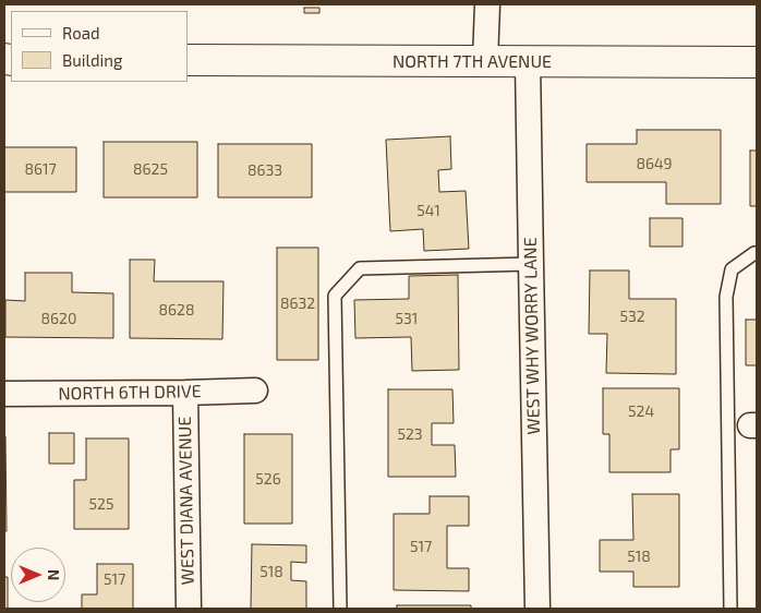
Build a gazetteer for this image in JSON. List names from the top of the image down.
{
  "streets": {
    "main road": ["NORTH 7TH AVENUE"],
    "street": ["WEST WHY WORRY LANE", "NORTH 6TH DRIVE", "WEST DIANA AVENUE"]
  },
  "crossings": [
    ["NORTH 7TH AVENUE", "WEST WHY WORRY LANE"],
    ["NORTH 6TH DRIVE", "WEST DIANA AVENUE"]
  ],
  "house_numbers": [
    "8649",
    "8617",
    "8625",
    "8633",
    "541",
    "8632",
    "8628",
    "532",
    "8620",
    "531",
    "524",
    "523",
    "526",
    "525",
    "517",
    "518",
    "518",
    "517"
  ],
  "legend": ["Road", "Building"],
  "north": "right"
}
